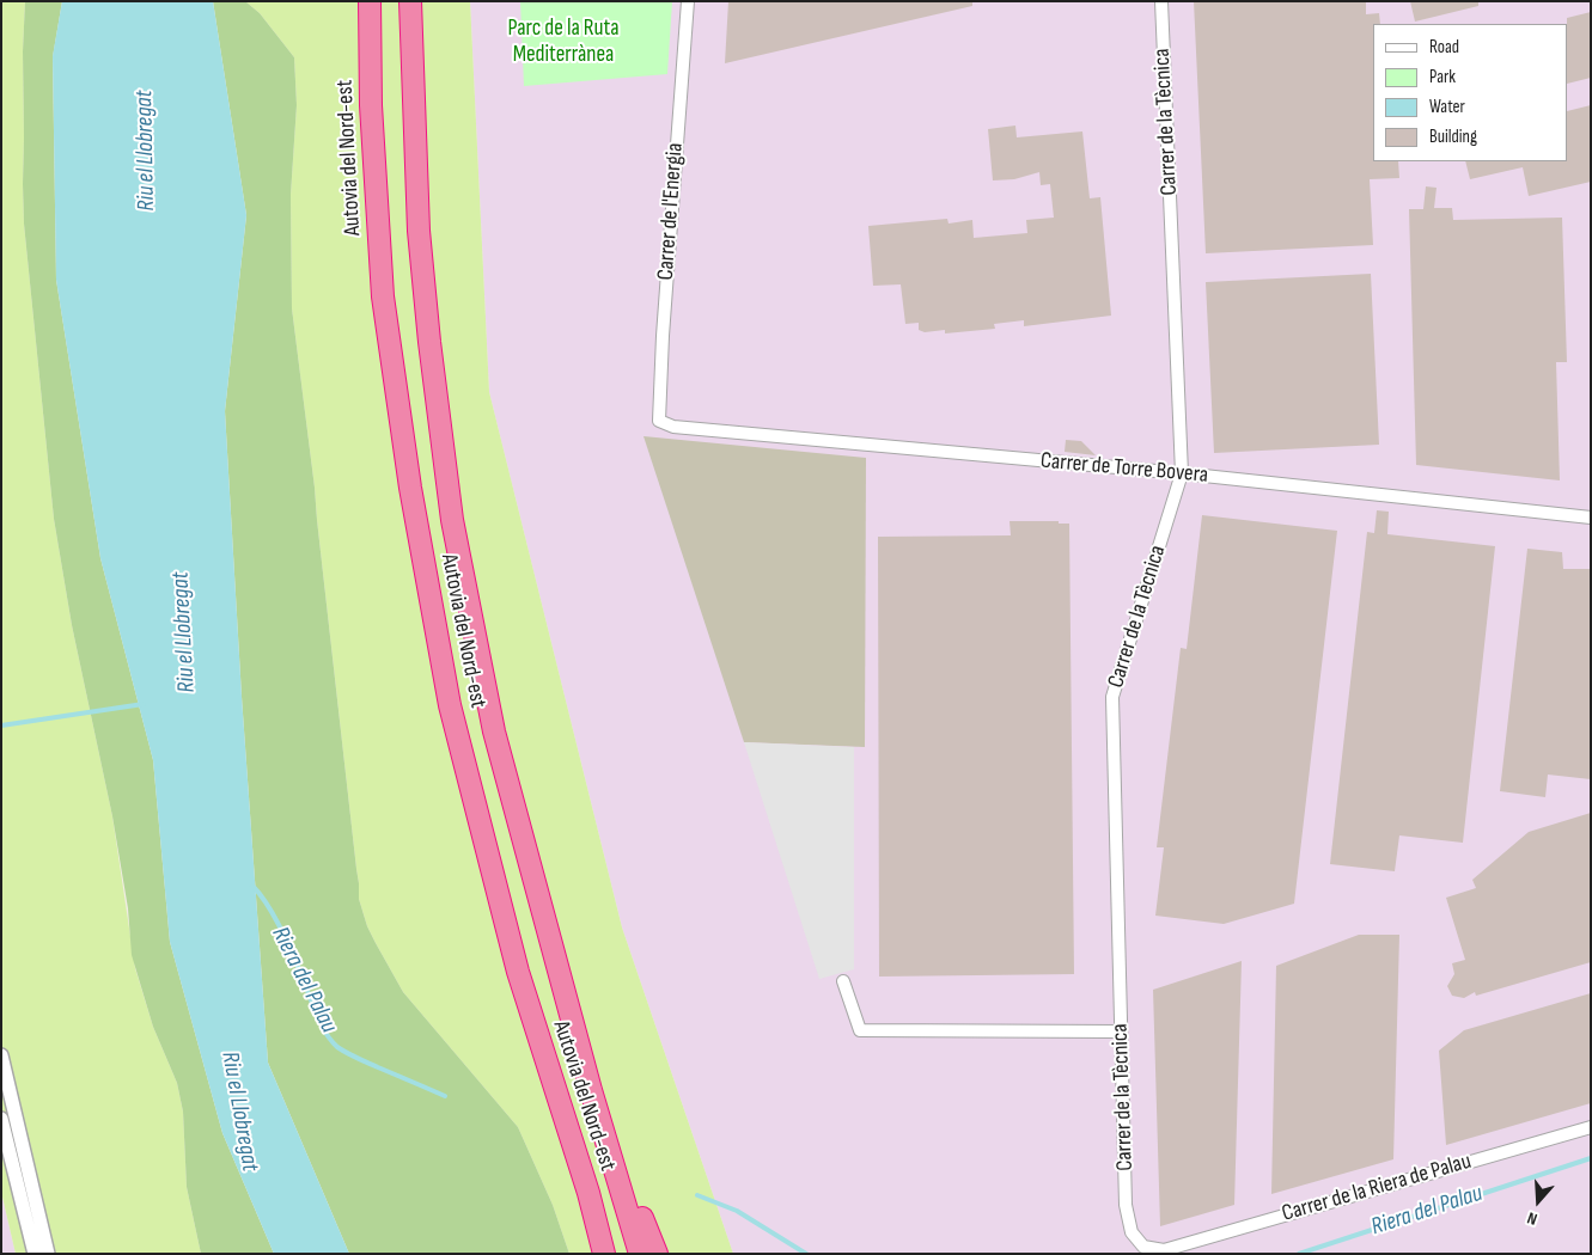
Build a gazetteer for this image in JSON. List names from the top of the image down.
{
  "streets": {
    "highway": ["Autovia del Nord-est"],
    "street": [
      "Carrer de la Tècnica",
      "Carrer de l'Energia",
      "Carrer de Torre Bovera",
      "Carrer de la Riera de Palau"
    ]
  },
  "crossings": [
    ["Carrer de la Tècnica", "Carrer de Torre Bovera"],
    ["Carrer de la Tècnica", "Carrer de la Riera de Palau"],
    ["Carrer de l'Energia", "Carrer de Torre Bovera"]
  ],
  "water": ["Riu el Llobregat", "Riera del Palau"],
  "parks": ["Parc de la Ruta Mediterrànea"],
  "legend": [
    "Road",
    "Park",
    "Water",
    "Building"
  ],
  "north": "bottom"
}
